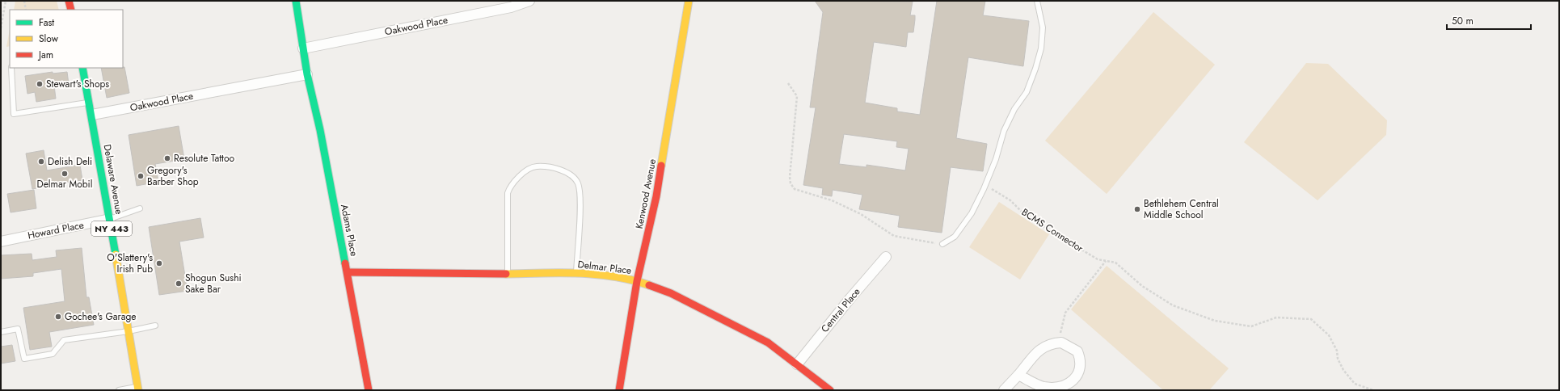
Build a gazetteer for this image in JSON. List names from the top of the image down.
{
  "streets": {
    "street": [
      "Oakwood Place",
      "Delaware Avenue",
      "Kenwood Avenue",
      "NY 443",
      "Howard Place",
      "Adams Place",
      "Delmar Place",
      "Central Place"
    ],
    "path": ["BCMS Connector"]
  },
  "crossings": [
    ["Oakwood Place", "Delaware Avenue"],
    ["Oakwood Place", "Adams Place"],
    ["Delaware Avenue", "Howard Place"],
    ["Kenwood Avenue", "Delmar Place"],
    ["Adams Place", "Delmar Place"],
    ["Delmar Place", "Central Place"]
  ],
  "places": [
    "Stewart's Shops",
    "Resolute Tattoo",
    "Delish Deli",
    "Delmar Mobil",
    "Gregory's Barber Shop",
    "Bethlehem Central Middle School",
    "O'Slattery's Irish Pub",
    "Shogun Sushi Sake Bar",
    "Gochee's Garage"
  ],
  "legend": ["Fast", "Slow", "Jam"],
  "scale_bar": "50 m"
}
